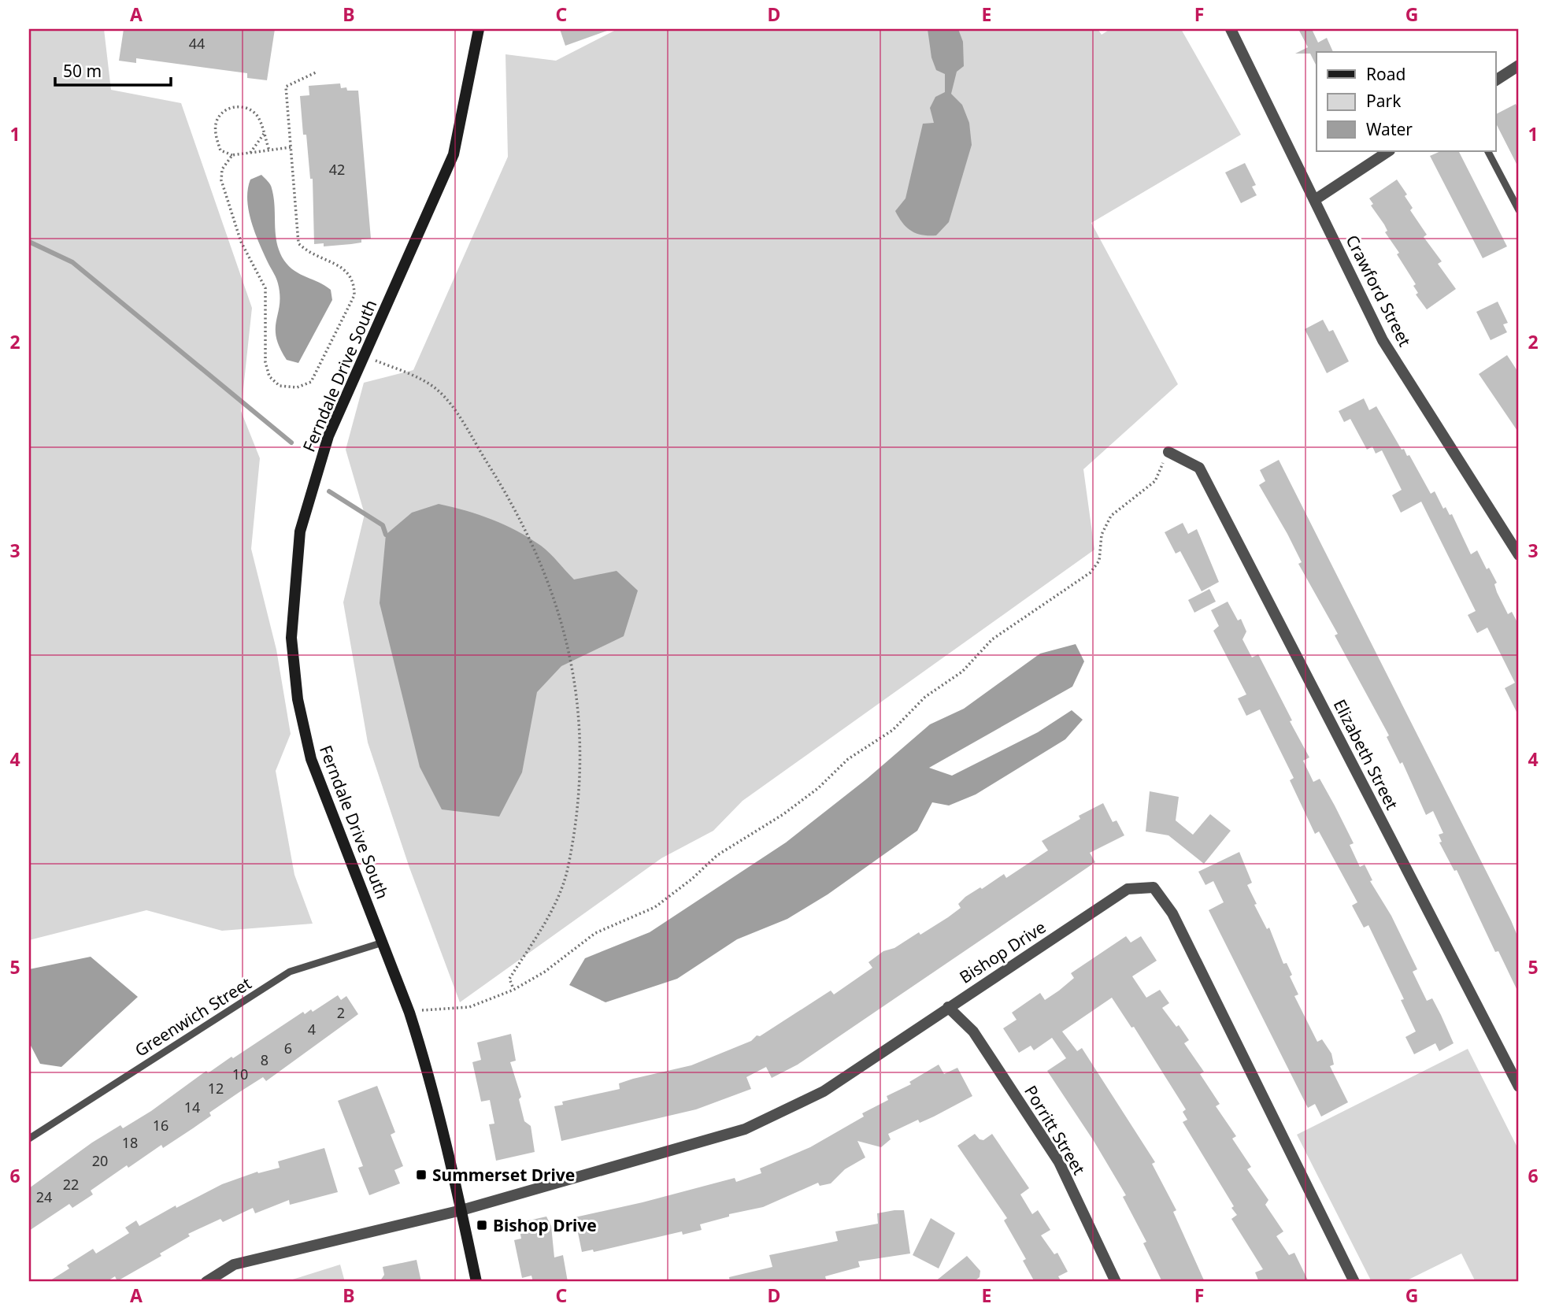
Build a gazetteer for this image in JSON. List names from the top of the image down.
{
  "streets": {
    "main road": ["Ferndale Drive South"],
    "street": [
      "Crawford Street",
      "Elizabeth Street",
      "Bishop Drive",
      "Porritt Street"
    ],
    "lane": ["Greenwich Street"]
  },
  "crossings": [
    ["Ferndale Drive South", "Bishop Drive"],
    ["Ferndale Drive South", "Greenwich Street"],
    ["Bishop Drive", "Porritt Street"]
  ],
  "places": {
    "transit": ["Summerset Drive", "Bishop Drive"]
  },
  "house_numbers": [
    "44",
    "42",
    "2",
    "4",
    "6",
    "8",
    "10",
    "12",
    "14",
    "16",
    "18",
    "20",
    "22",
    "24"
  ],
  "legend": ["Road", "Park", "Water"],
  "scale_bar": "50 m",
  "grid": {
    "columns": [
      "A",
      "B",
      "C",
      "D",
      "E",
      "F",
      "G"
    ],
    "rows": [
      "1",
      "2",
      "3",
      "4",
      "5",
      "6"
    ]
  }
}
